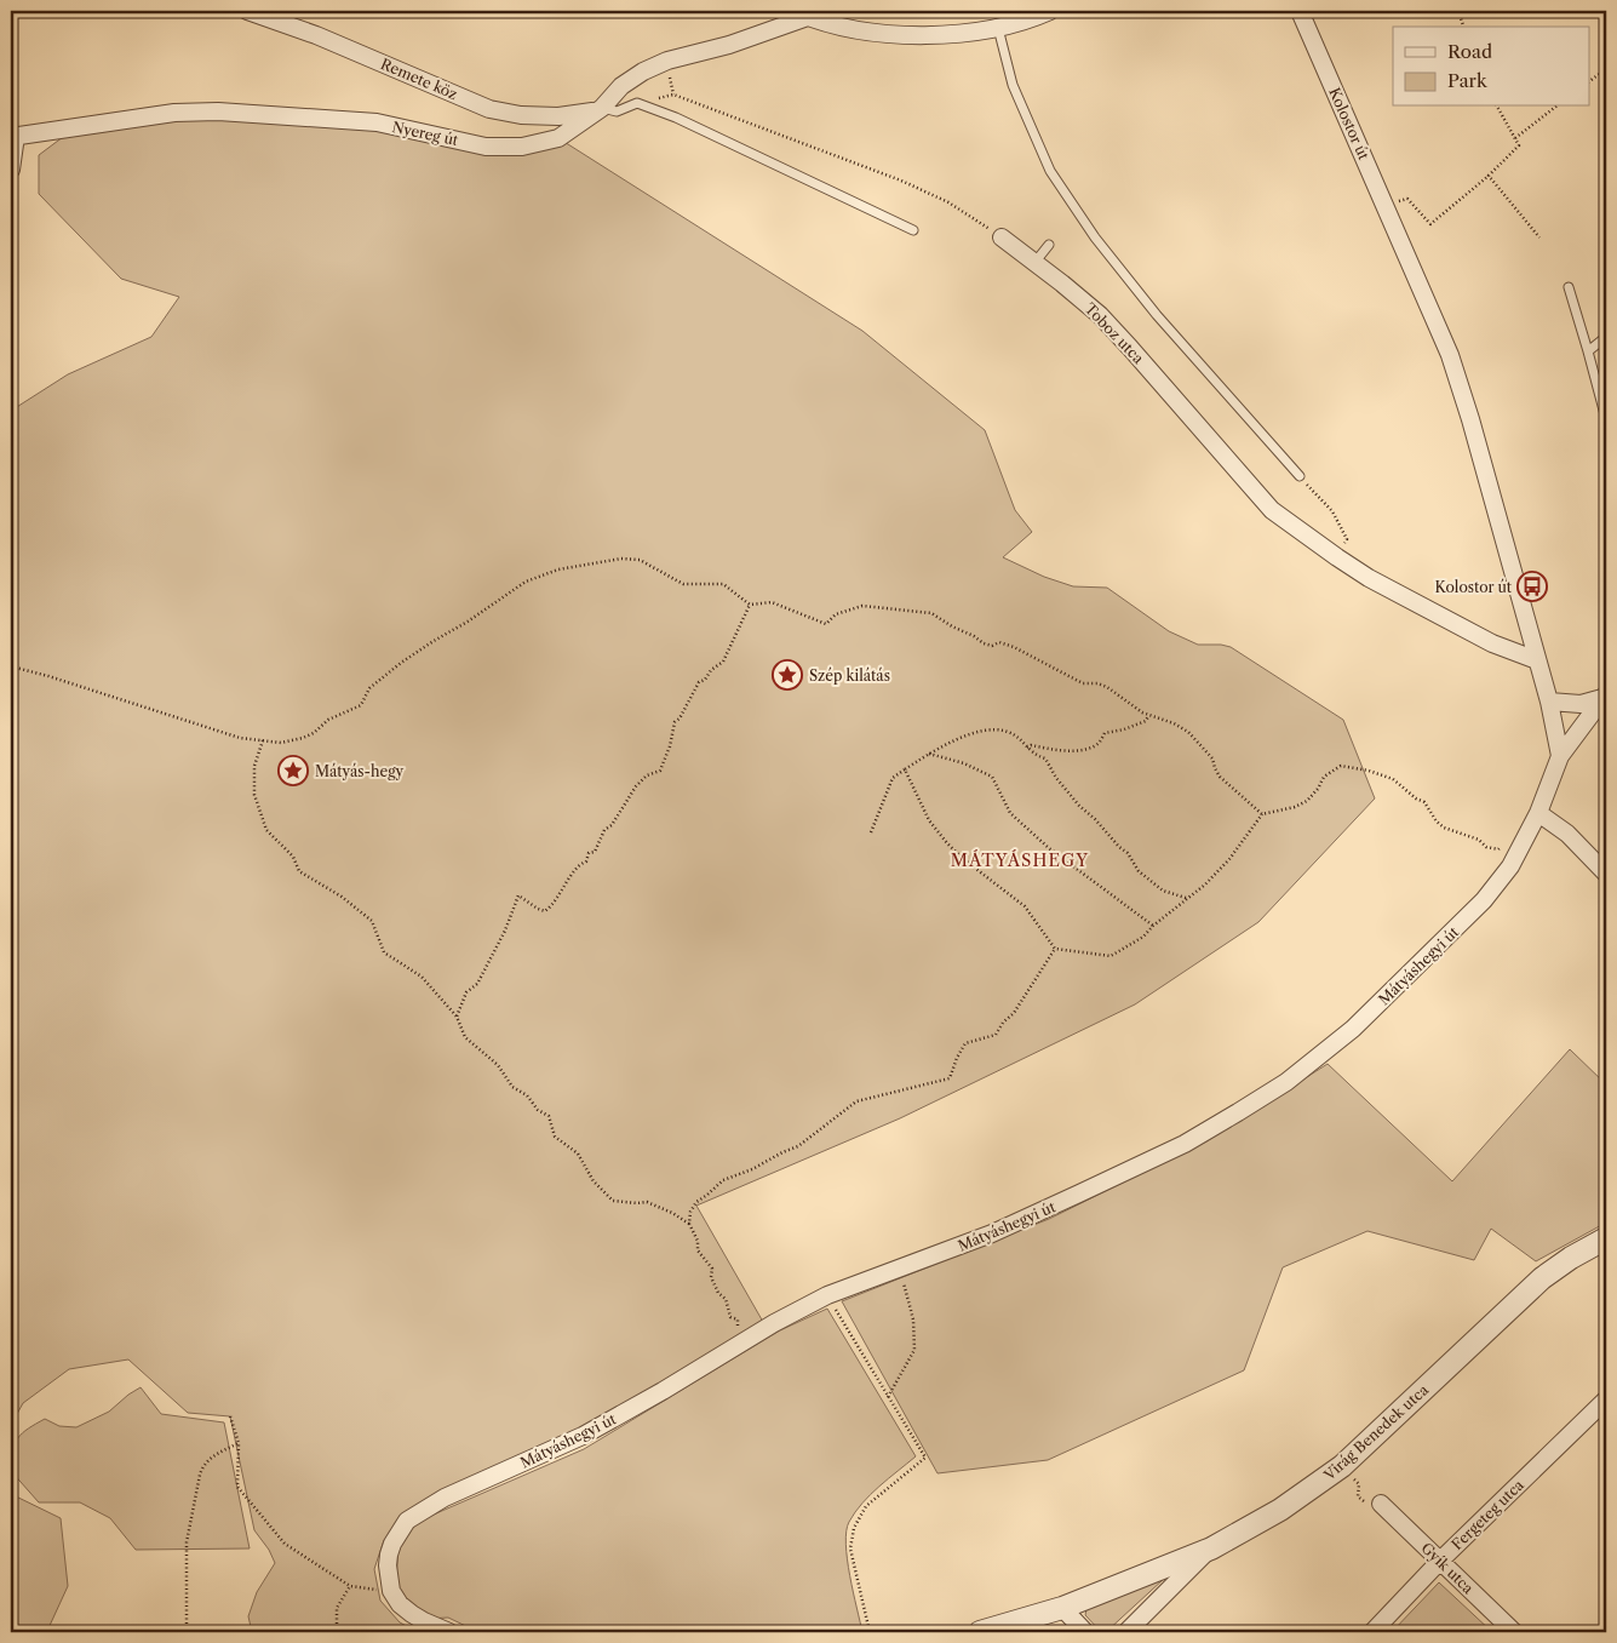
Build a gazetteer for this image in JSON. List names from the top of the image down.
{
  "streets": {
    "street": [
      "Remete köz",
      "Kolostor út",
      "Nyereg út",
      "Toboz utca",
      "Mátyáshegyi út",
      "Virág Benedek utca",
      "Fergeteg utca",
      "Gyík utca"
    ]
  },
  "crossings": [
    ["Remete köz", "Nyereg út"],
    ["Kolostor út", "Toboz utca"],
    ["Kolostor út", "Mátyáshegyi út"],
    ["Fergeteg utca", "Gyík utca"]
  ],
  "districts": ["MÁTYÁSHEGY"],
  "places": {
    "bus stop": ["Kolostor út"],
    "place": ["Szép kilátás", "Mátyás-hegy"]
  },
  "legend": ["Road", "Park"]
}
